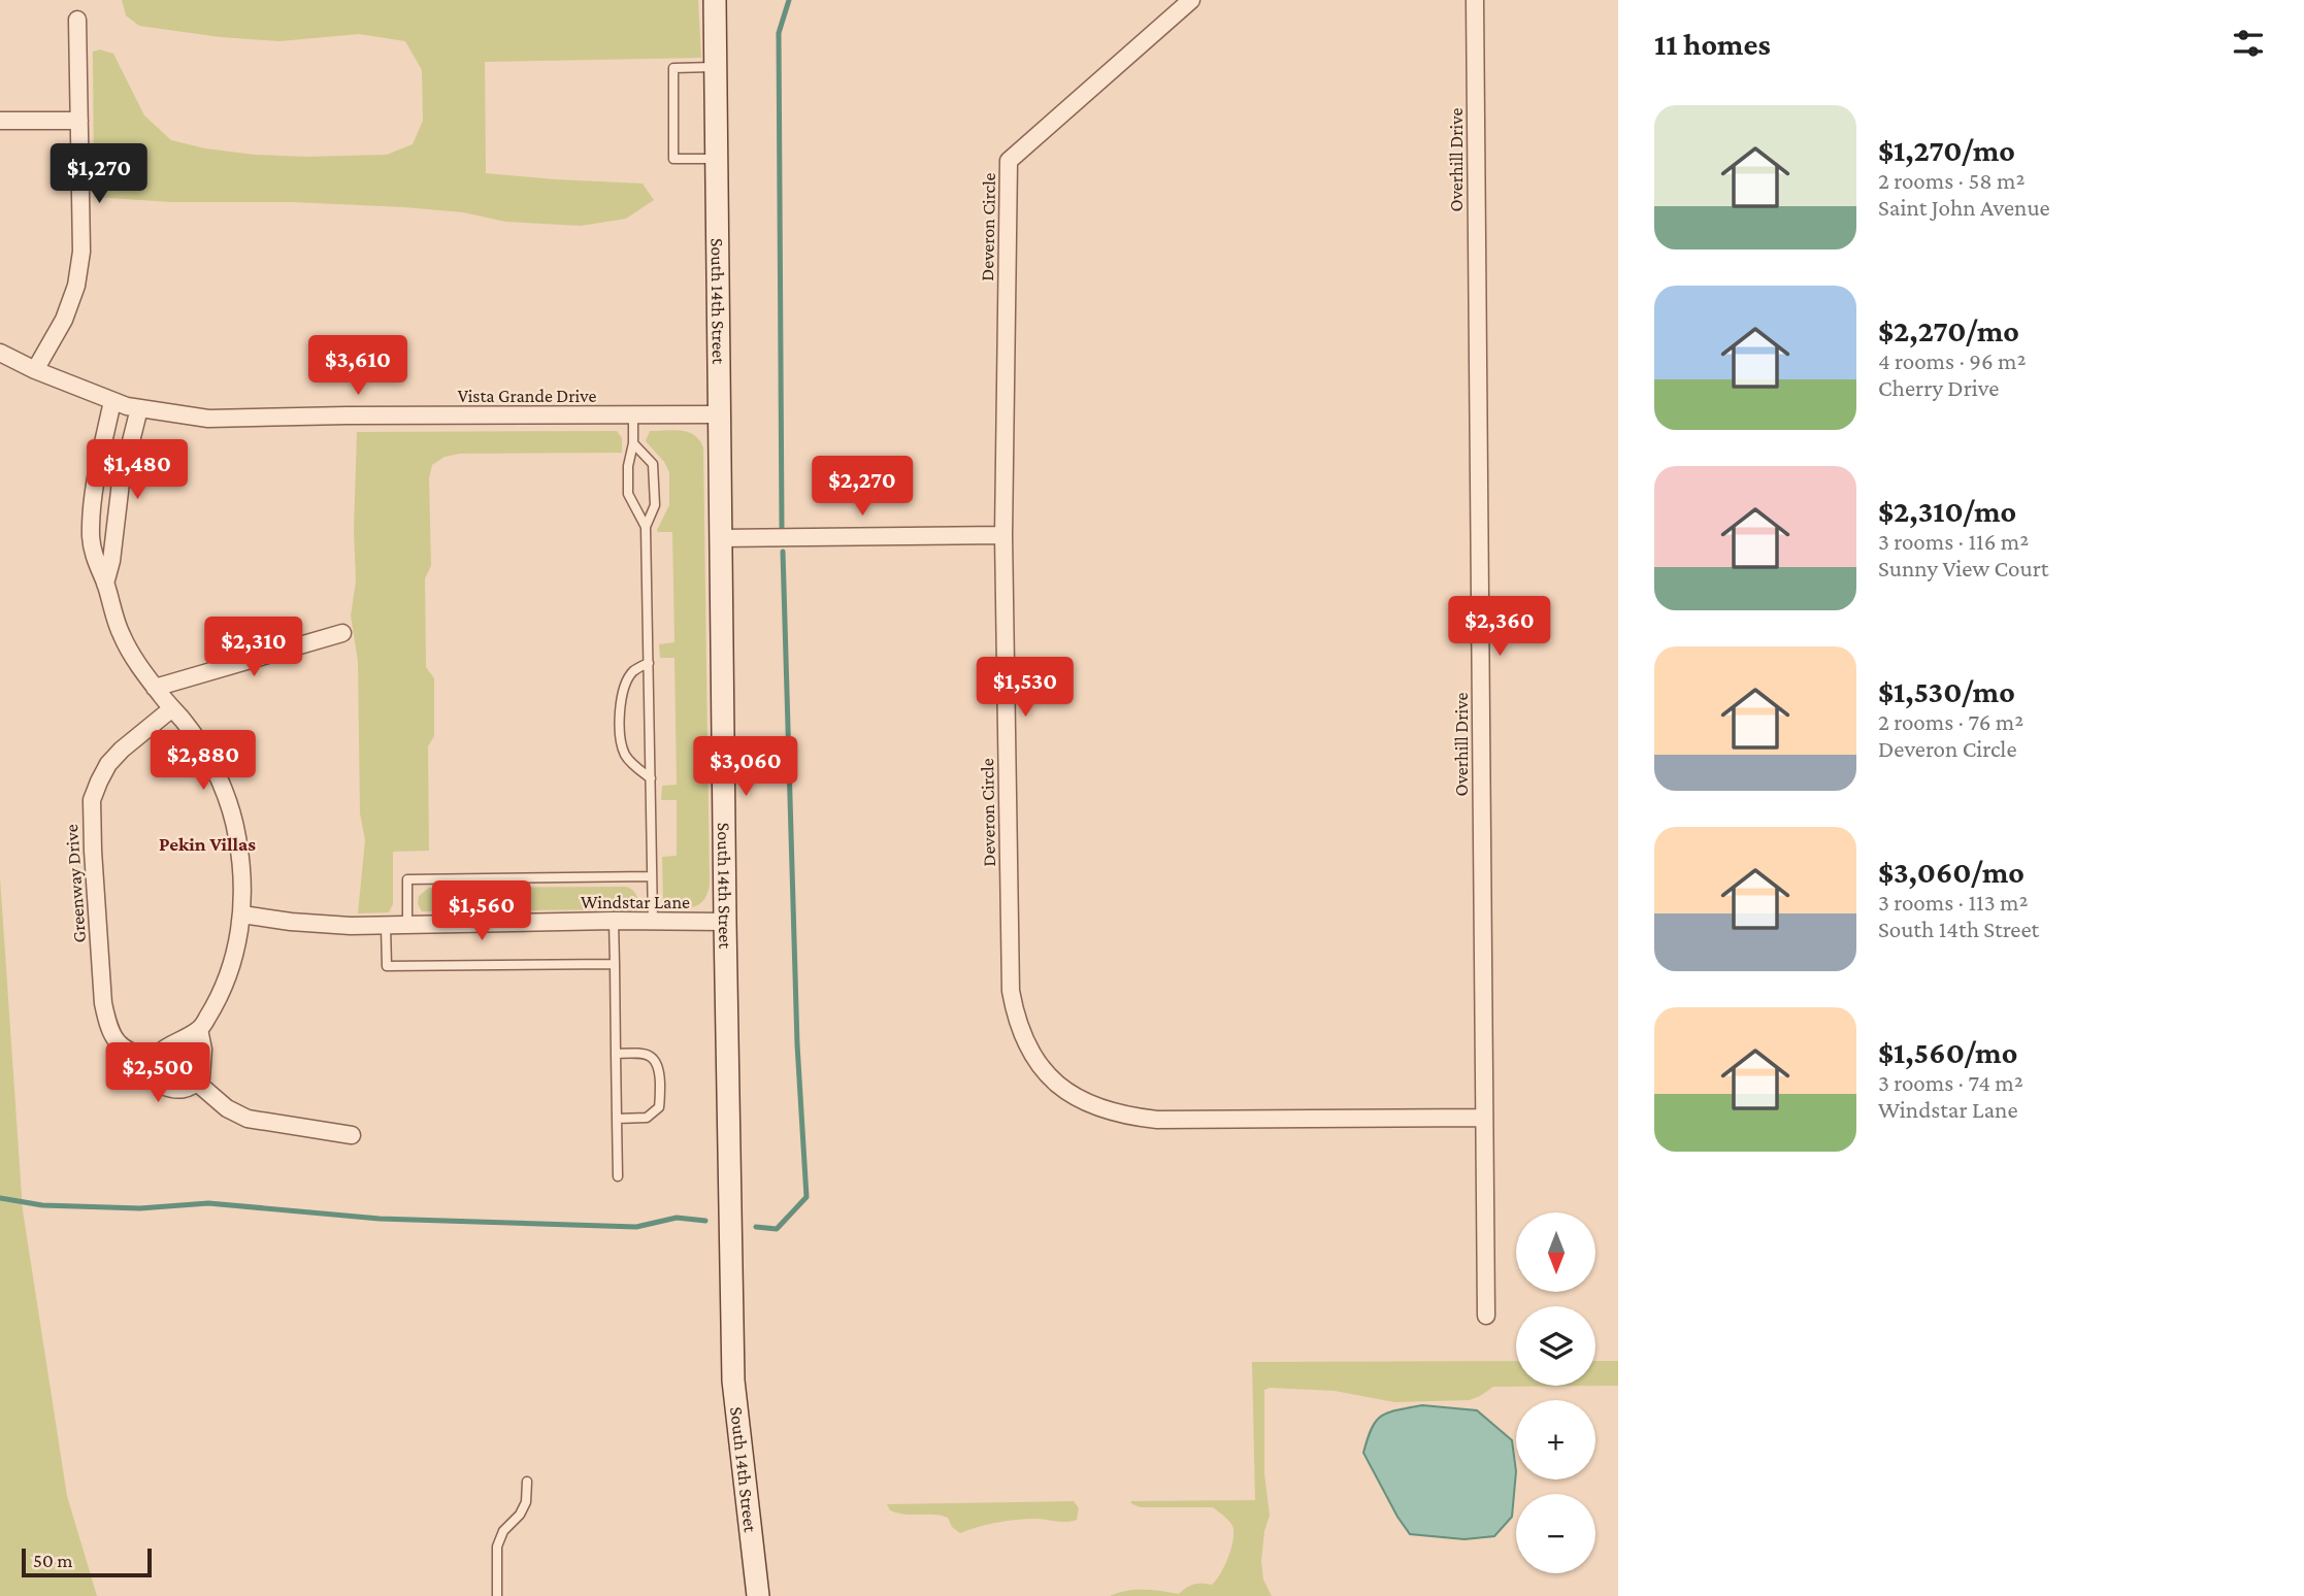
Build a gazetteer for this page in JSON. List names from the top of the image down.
{
  "streets": {
    "main road": ["South 14th Street"],
    "street": [
      "Overhill Drive",
      "Deveron Circle",
      "Vista Grande Drive",
      "Greenway Drive",
      "Windstar Lane"
    ]
  },
  "crossings": [
    ["Overhill Drive", "Deveron Circle"],
    ["South 14th Street", "Vista Grande Drive"],
    ["South 14th Street", "Windstar Lane"]
  ],
  "districts": ["Pekin Villas"],
  "scale_bar": "50 m",
  "north": "bottom",
  "page": {
    "heading": "11 homes",
    "list": [
      {
        "name": "$1,270/mo",
        "note": "2 rooms · 58 m² · Saint John Avenue"
      },
      {
        "name": "$2,270/mo",
        "note": "4 rooms · 96 m² · Cherry Drive"
      },
      {
        "name": "$2,310/mo",
        "note": "3 rooms · 116 m² · Sunny View Court"
      },
      {
        "name": "$1,530/mo",
        "note": "2 rooms · 76 m² · Deveron Circle"
      },
      {
        "name": "$3,060/mo",
        "note": "3 rooms · 113 m² · South 14th Street"
      },
      {
        "name": "$1,560/mo",
        "note": "3 rooms · 74 m² · Windstar Lane"
      }
    ],
    "price": [
      "$1,270",
      "$3,610",
      "$1,480",
      "$2,270",
      "$2,360",
      "$2,310",
      "$1,530",
      "$2,880",
      "$3,060",
      "$1,560",
      "$2,500"
    ],
    "map_buttons": ["+", "−"],
    "scale": "50 m"
  }
}
